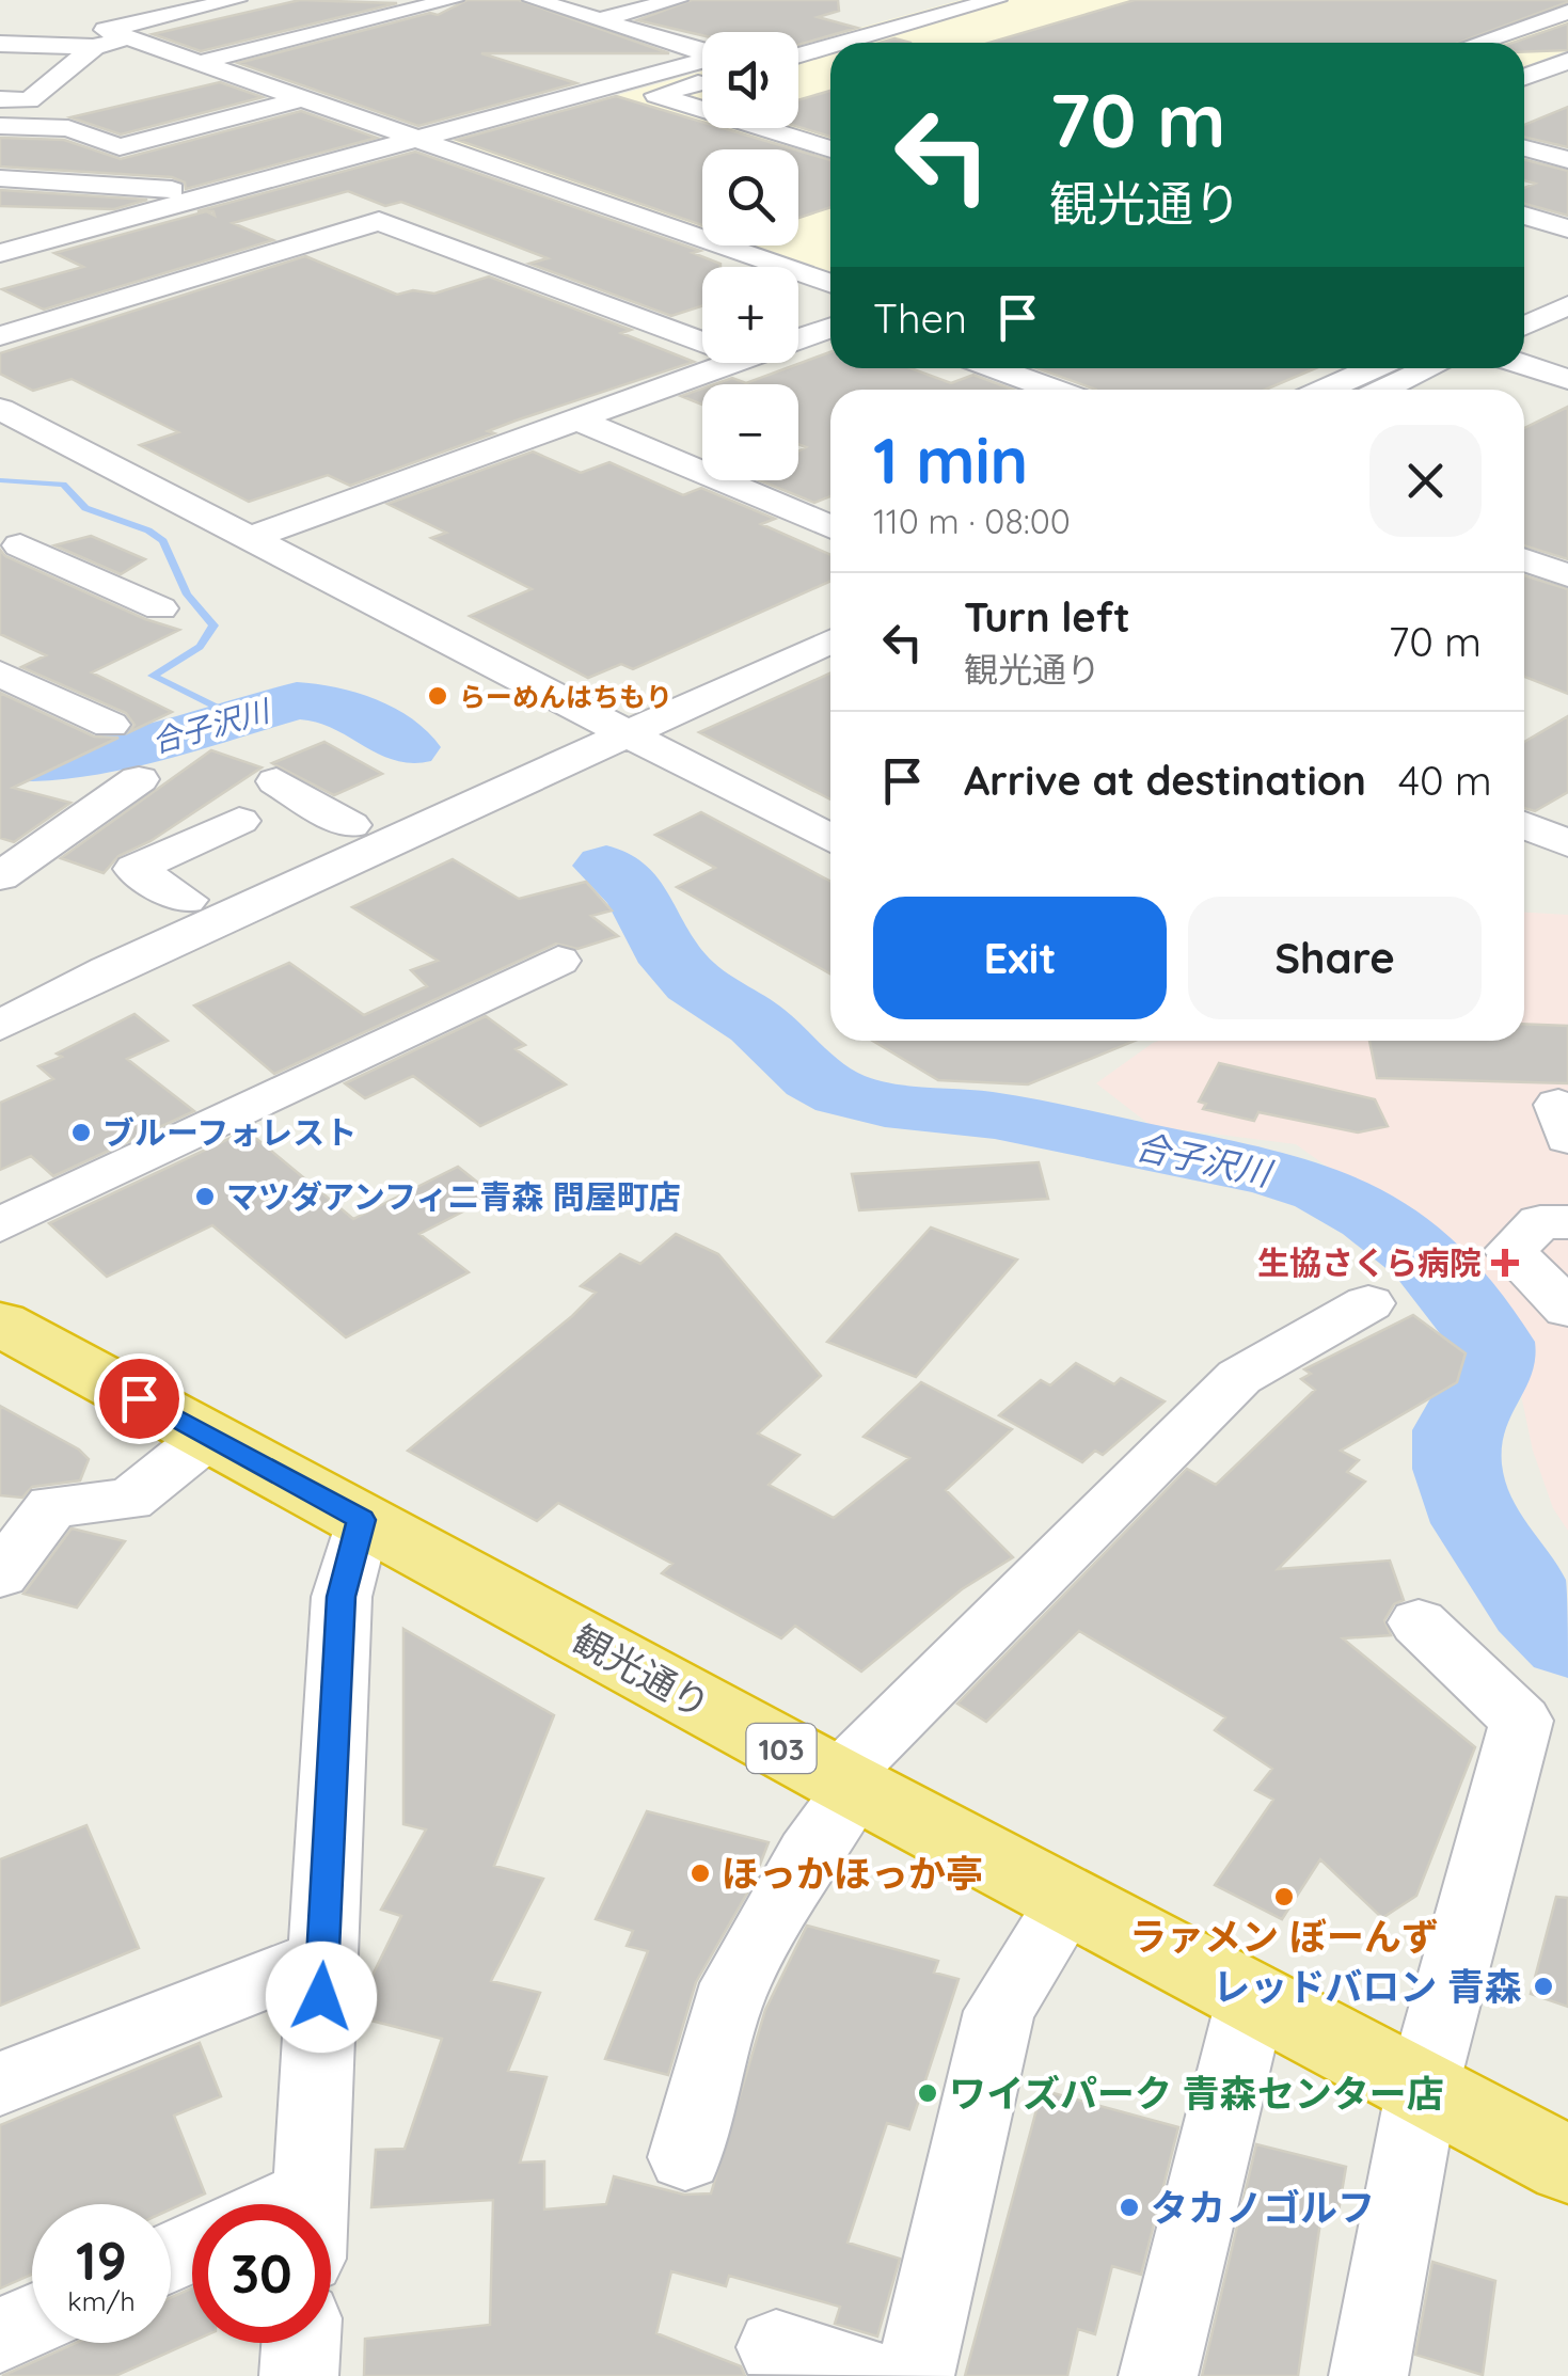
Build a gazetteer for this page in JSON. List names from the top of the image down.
{
  "streets": {
    "highway": ["観光通り", "103"]
  },
  "water": ["合子沢川"],
  "places": {
    "other": [
      "らーめんはちもり",
      "ブルーフォレスト",
      "マツダアンフィニ青森 問屋町店",
      "ほっかほっか亭",
      "ラァメン ぼーんず",
      "レッドバロン 青森",
      "ワイズパーク 青森センター店",
      "タカノゴルフ"
    ],
    "health": ["生協さくら病院"]
  },
  "page": {
    "map_buttons": ["+", "−"],
    "turn": ["70 m", "観光通り"],
    "then": "Then",
    "heading": ["1 min", "110 m · 08:00"],
    "list": [
      {
        "name": "Turn left",
        "note": "観光通り",
        "value": "70 m"
      },
      {
        "name": "Arrive at destination",
        "value": "40 m"
      }
    ],
    "buttons": ["Exit", "Share"],
    "speed": "19 km/h",
    "limit": "30"
  }
}
